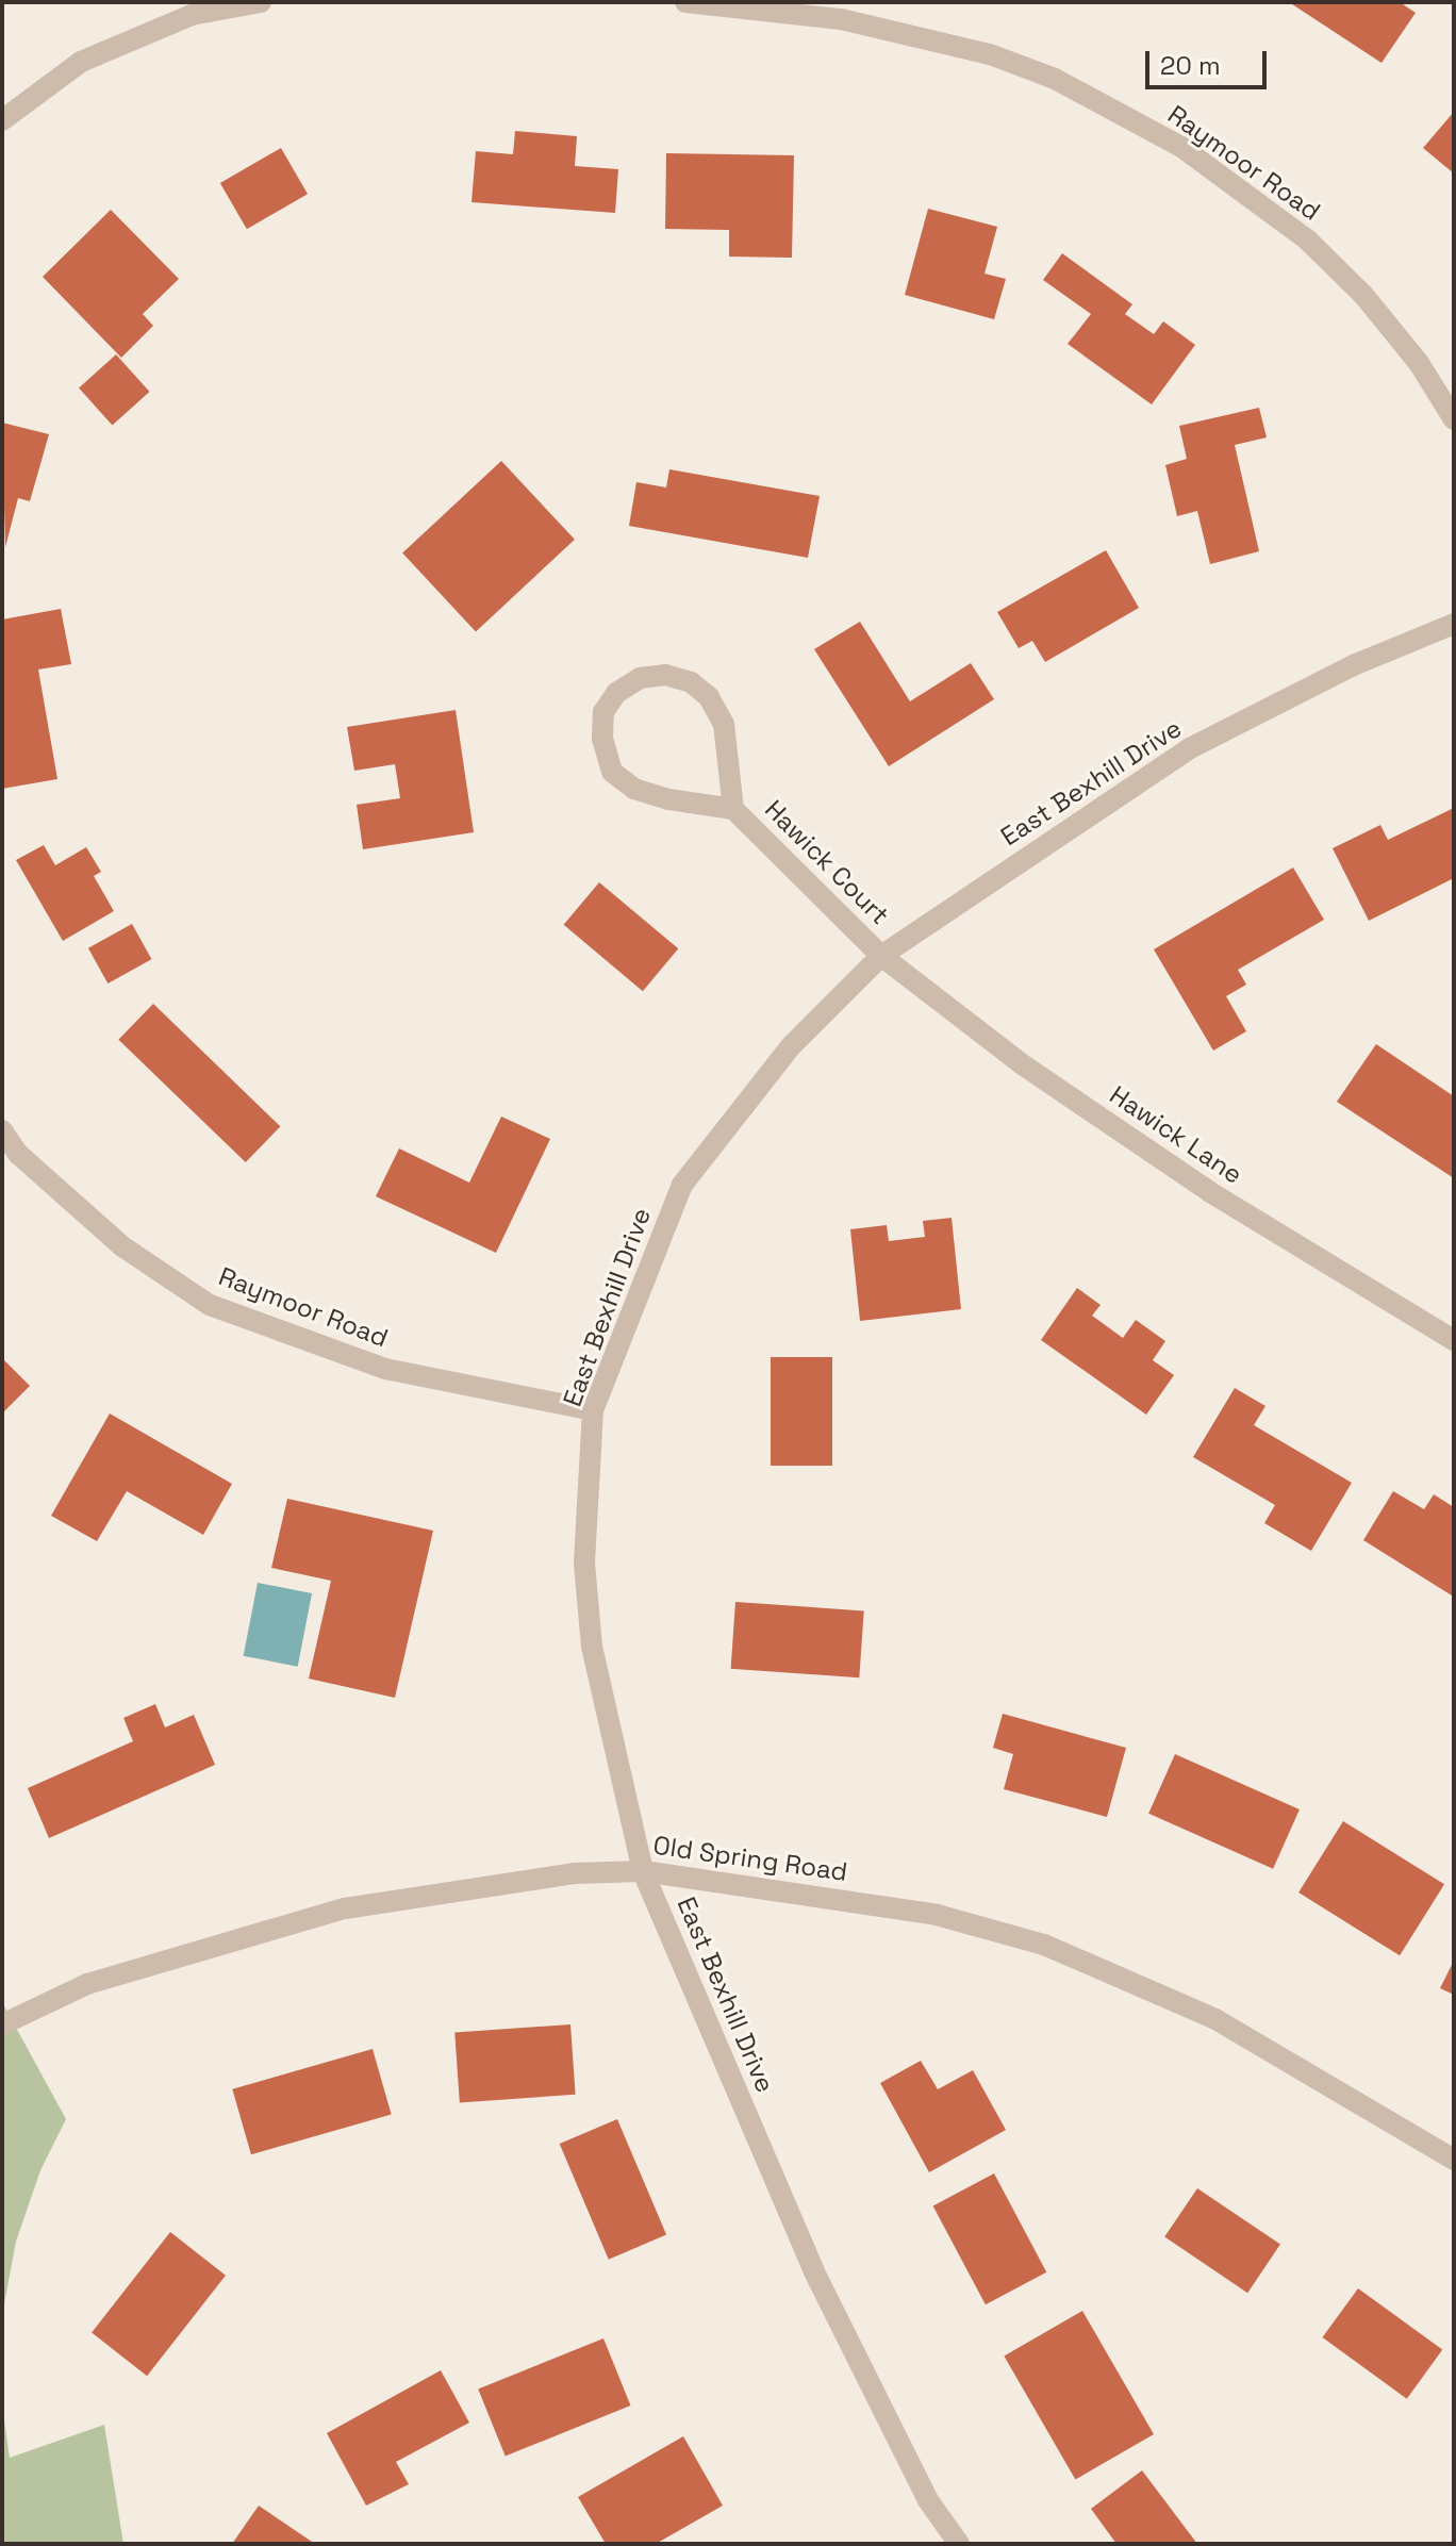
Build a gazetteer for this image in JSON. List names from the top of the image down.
{
  "streets": {
    "street": [
      "Raymoor Road",
      "East Bexhill Drive",
      "Hawick Court",
      "Hawick Lane",
      "Old Spring Road"
    ]
  },
  "crossings": [
    ["Raymoor Road", "East Bexhill Drive"],
    ["East Bexhill Drive", "Hawick Court"],
    ["East Bexhill Drive", "Hawick Lane"],
    ["East Bexhill Drive", "Old Spring Road"],
    ["Hawick Court", "Hawick Lane"]
  ],
  "scale_bar": "20 m"
}
